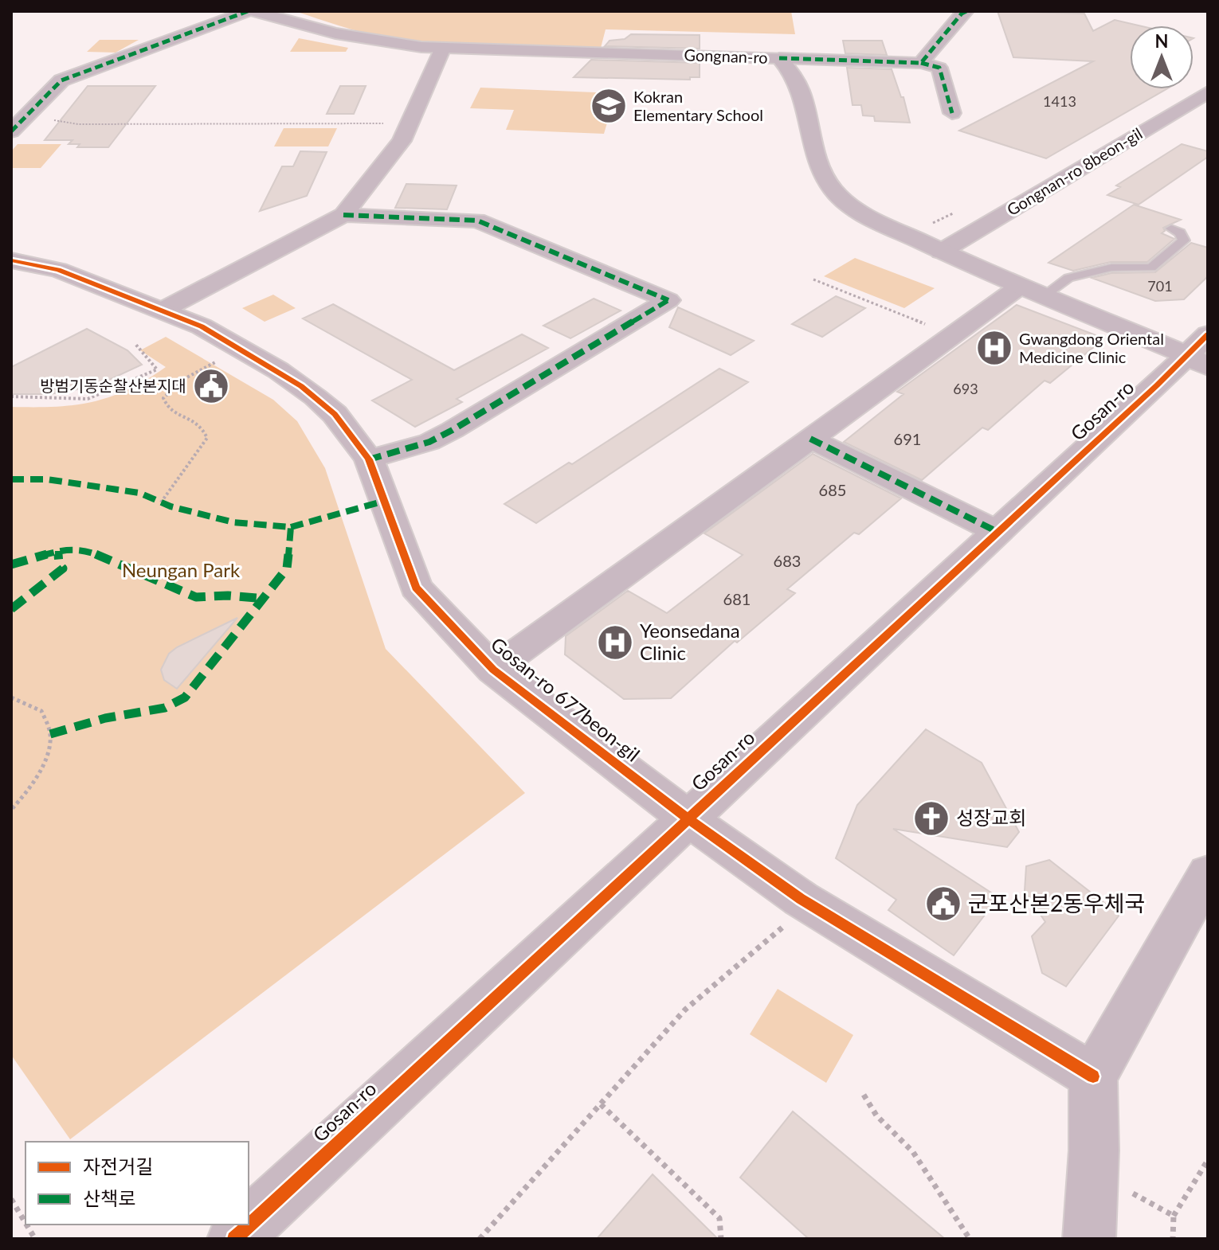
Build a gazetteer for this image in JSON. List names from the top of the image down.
{
  "streets": {
    "street": [
      "Gongnan-ro",
      "Gongnan-ro 8beon-gil",
      "Gosan-ro",
      "Gosan-ro 677beon-gil"
    ]
  },
  "crossings": [
    ["Gongnan-ro", "Gongnan-ro 8beon-gil"],
    ["Gongnan-ro", "Gosan-ro"],
    ["Gosan-ro", "Gosan-ro 677beon-gil"]
  ],
  "parks": ["Neungan Park"],
  "places": {
    "school or university": ["Kokran Elementary School"],
    "hospital": ["Gwangdong Oriental Medicine Clinic", "Yeonsedana Clinic"],
    "public building": ["방범기동순찰산본지대", "군포산본2동우체국"],
    "church": ["성장교회"]
  },
  "house_numbers": [
    "1413",
    "701",
    "693",
    "691",
    "685",
    "683",
    "681"
  ],
  "legend": ["자전거길", "산책로"],
  "north": "top"
}
